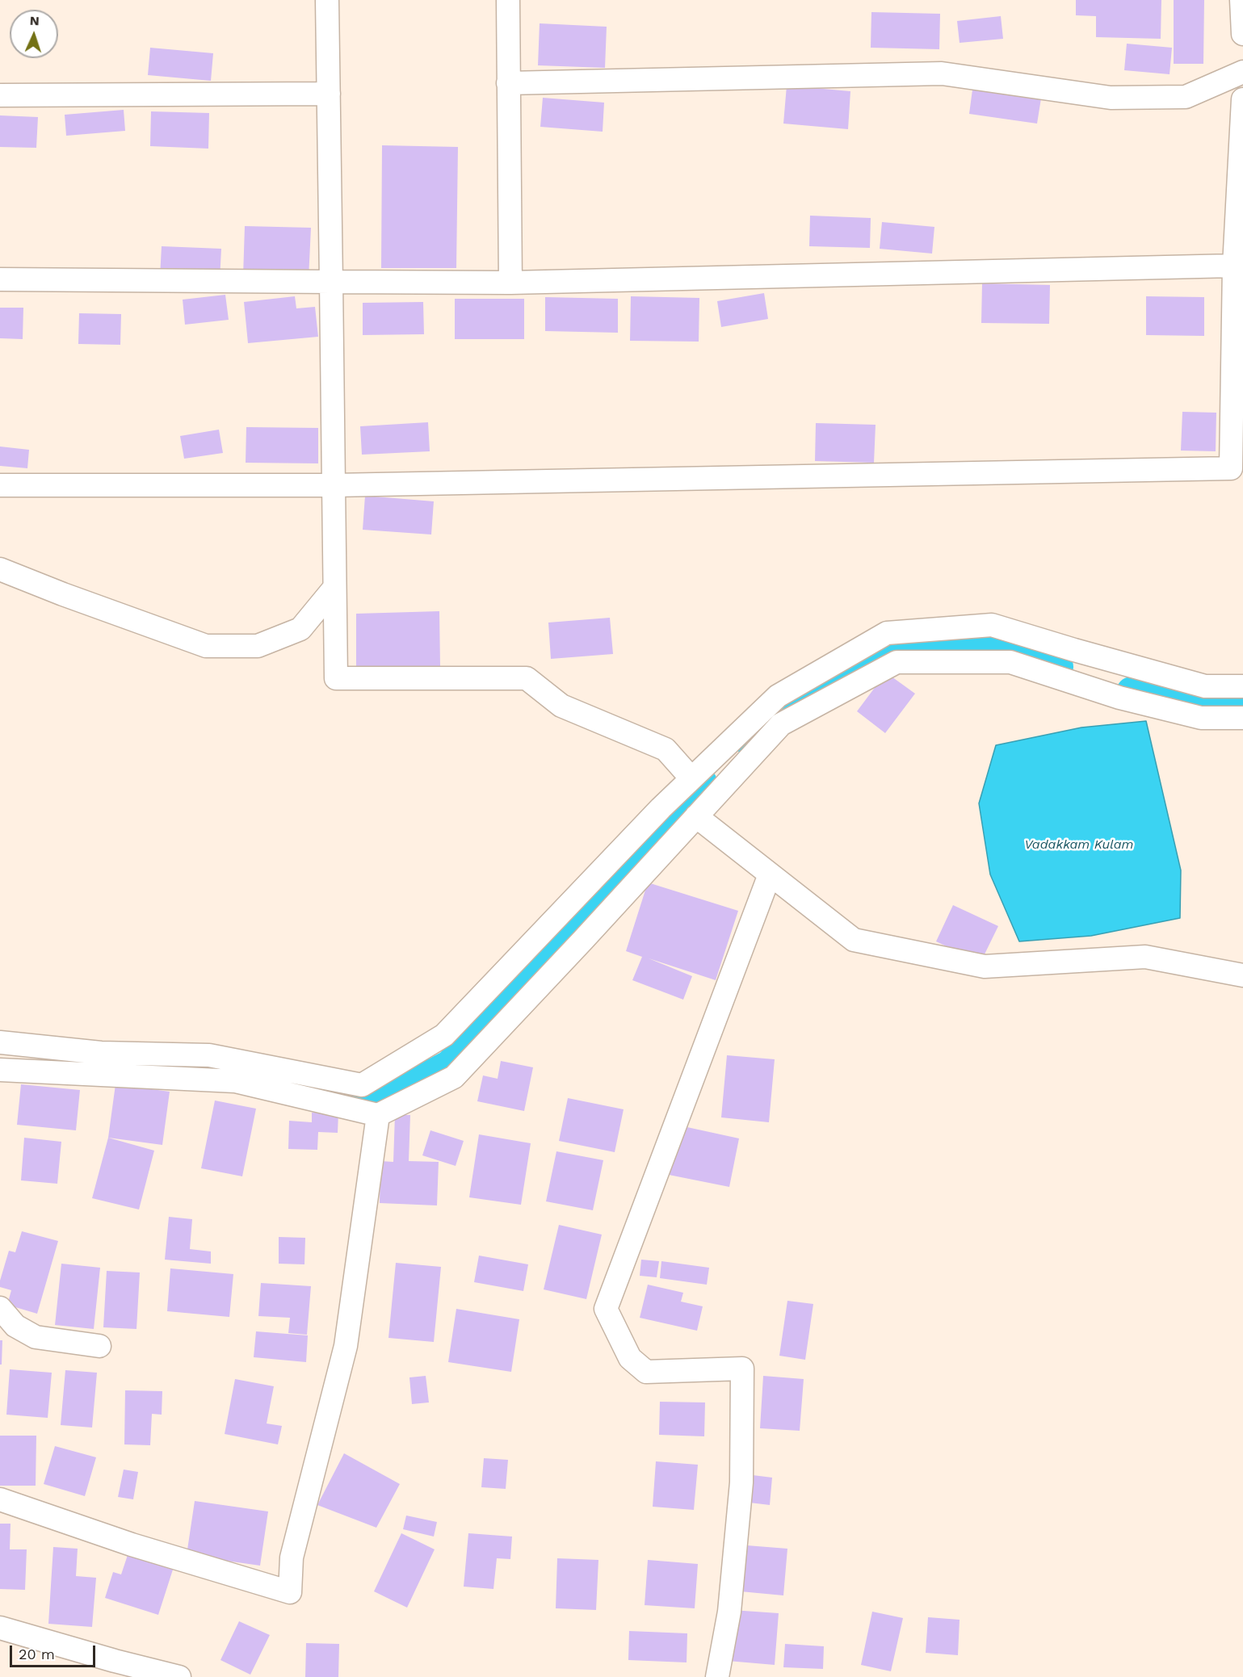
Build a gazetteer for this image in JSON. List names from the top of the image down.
{
  "water": ["Vadakkam Kulam"],
  "scale_bar": "20 m",
  "north": "top"
}
